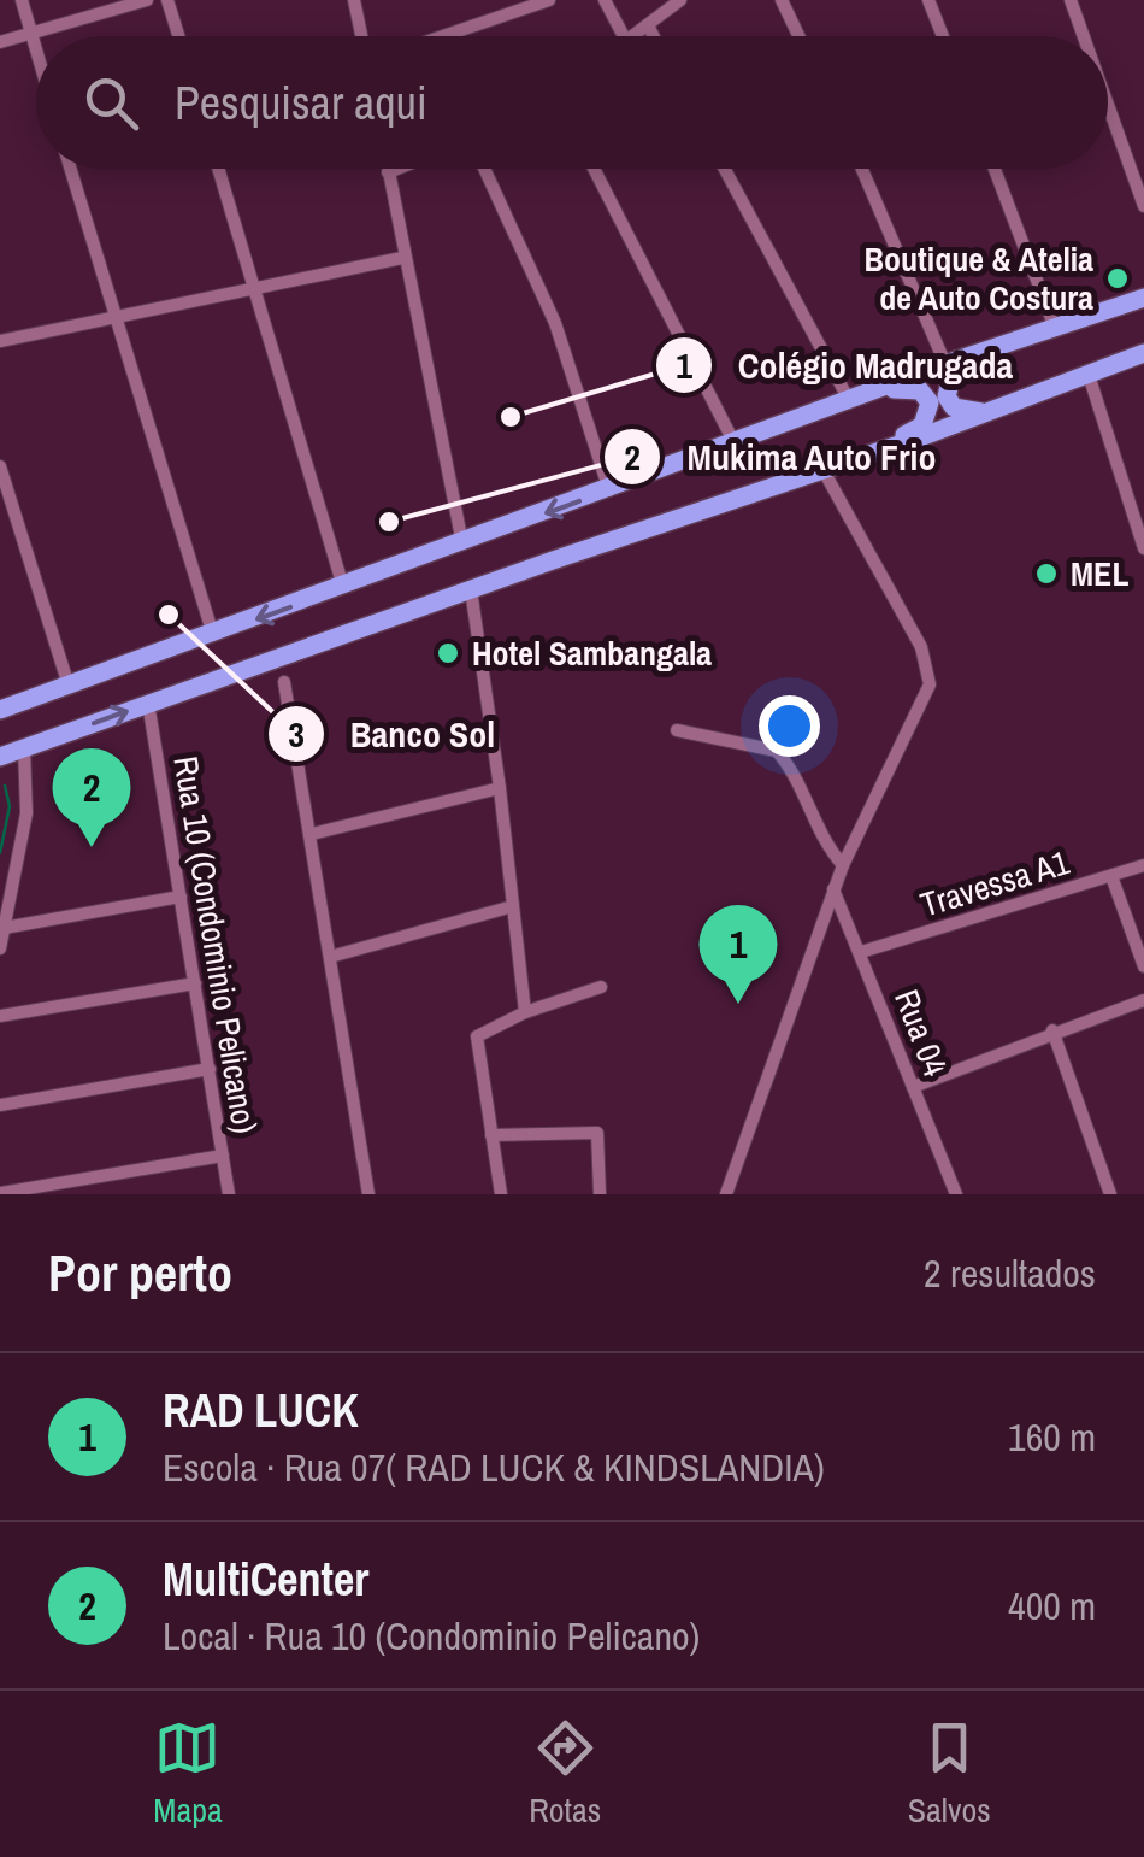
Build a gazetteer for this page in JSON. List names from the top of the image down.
{
  "streets": {
    "street": ["Travessa A1", "Rua 10 (Condominio Pelicano)", "Rua 04"]
  },
  "crossings": [
    ["Travessa A1", "Rua 04"]
  ],
  "places": [
    "Boutique & Atelia de Auto Costura",
    "Colégio Madrugada",
    "Mukima Auto Frio",
    "MEL",
    "Banco Sol",
    "Hotel Sambangala"
  ],
  "page": {
    "search": "Pesquisar aqui",
    "pins": ["2", "1"],
    "heading": ["Por perto", "2 resultados"],
    "list": [
      {
        "mark": "1",
        "name": "RAD LUCK",
        "note": "Escola · Rua 07( RAD LUCK & KINDSLANDIA)",
        "value": "160 m"
      },
      {
        "mark": "2",
        "name": "MultiCenter",
        "note": "Local · Rua 10 (Condominio Pelicano)",
        "value": "400 m"
      }
    ],
    "nav": ["Mapa", "Rotas", "Salvos"]
  }
}
